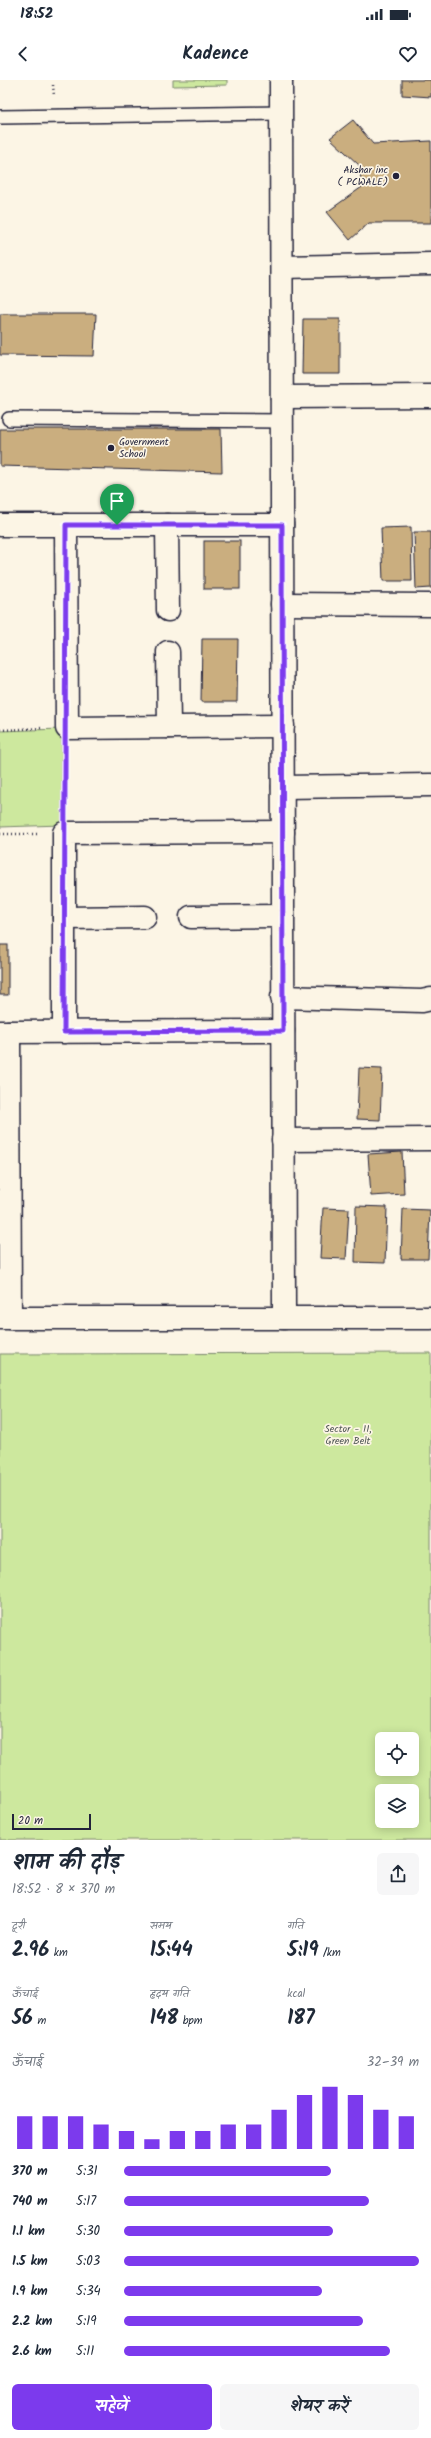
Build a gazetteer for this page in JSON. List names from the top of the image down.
{
  "parks": ["Sector - 11, Green Belt"],
  "places": ["Akshar inc ( PCWALE)", "Government School"],
  "scale_bar": "20 m",
  "page": {
    "status": "18:52",
    "header": "Kadence",
    "scale": "20 m",
    "heading": ["शाम की दौड़", "18:52 · 8 × 370 m"],
    "stats": [
      ["दूरी", "2.96 km"],
      ["समय", "15:44"],
      ["गति", "5:19 /km"],
      ["ऊँचाई", "56 m"],
      ["हृदय गति", "148 bpm"],
      ["kcal", "187"]
    ],
    "chart": ["ऊँचाई", "32–39 m"],
    "list": [
      {
        "name": "370 m",
        "note": "5:31"
      },
      {
        "name": "740 m",
        "note": "5:17"
      },
      {
        "name": "1.1 km",
        "note": "5:30"
      },
      {
        "name": "1.5 km",
        "note": "5:03"
      },
      {
        "name": "1.9 km",
        "note": "5:34"
      },
      {
        "name": "2.2 km",
        "note": "5:19"
      },
      {
        "name": "2.6 km",
        "note": "5:11"
      }
    ],
    "buttons": ["सहेजें", "शेयर करें"]
  }
}
